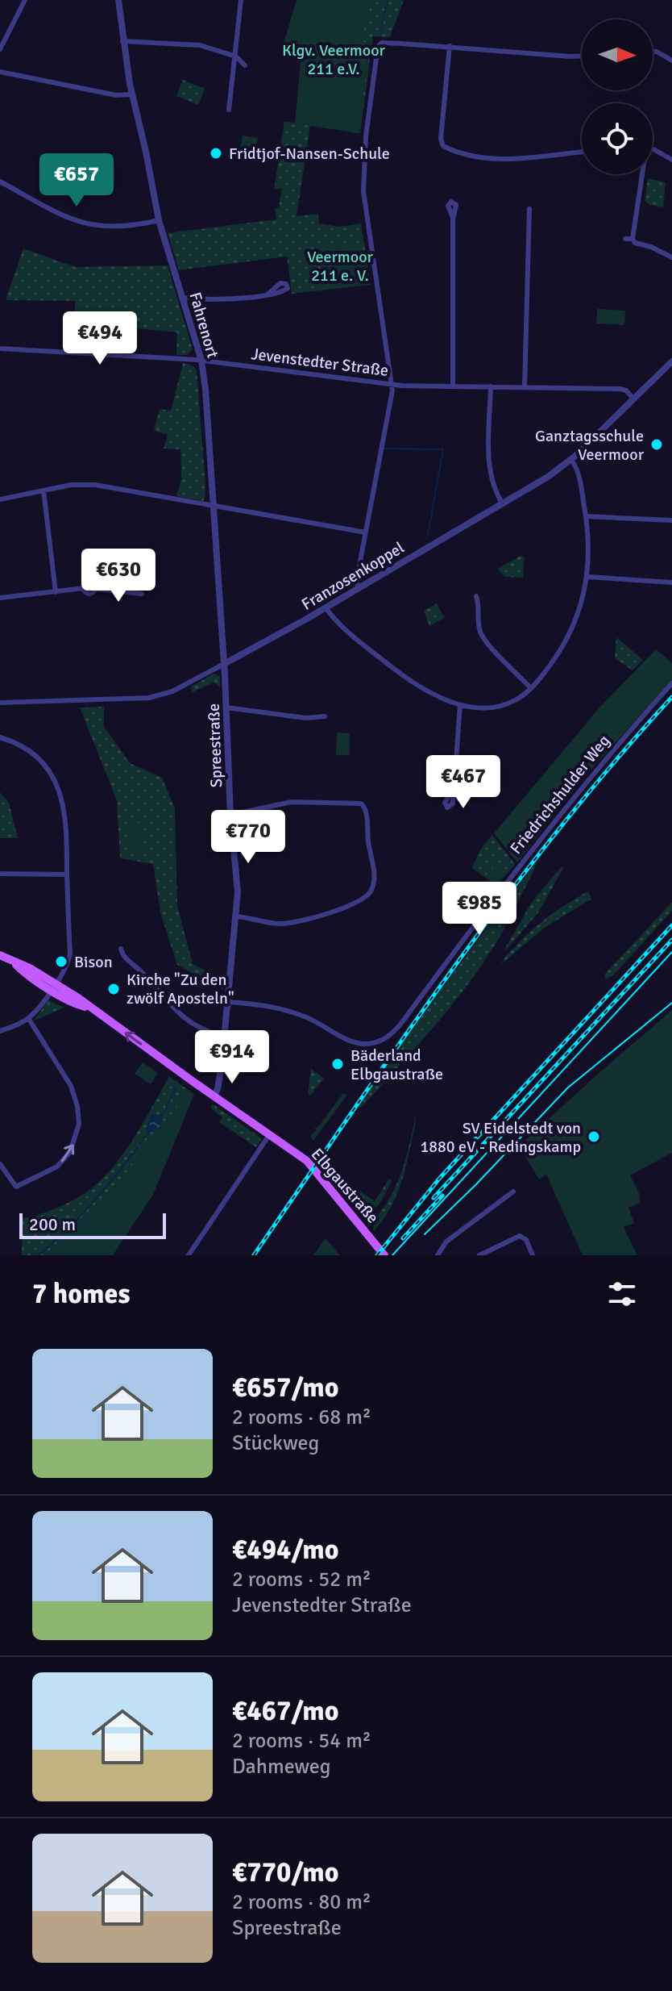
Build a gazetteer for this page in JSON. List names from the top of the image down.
{
  "streets": {
    "main road": ["Elbgaustraße"],
    "street": [
      "Fahrenort",
      "Jevenstedter Straße",
      "Franzosenkoppel",
      "Spreestraße",
      "Friedrichshulder Weg"
    ]
  },
  "crossings": [
    ["Fahrenort", "Jevenstedter Straße"],
    ["Fahrenort", "Franzosenkoppel"],
    ["Fahrenort", "Spreestraße"],
    ["Jevenstedter Straße", "Franzosenkoppel"],
    ["Franzosenkoppel", "Spreestraße"],
    ["Spreestraße", "Friedrichshulder Weg"],
    ["Spreestraße", "Elbgaustraße"]
  ],
  "one_way": ["Elbgaustraße"],
  "parks": ["Klgv. Veermoor 211 e.V.", "Veermoor 211 e. V."],
  "places": [
    "Fridtjof-Nansen-Schule",
    "Ganztagsschule Veermoor",
    "Bison",
    "Kirche \"Zu den zwölf Aposteln\"",
    "Bäderland Elbgaustraße",
    "SV Eidelstedt von 1880 eV - Redingskamp"
  ],
  "scale_bar": "200 m",
  "north": "right",
  "page": {
    "price": [
      "€657",
      "€494",
      "€630",
      "€467",
      "€770",
      "€985",
      "€914"
    ],
    "scale": "200 m",
    "heading": "7 homes",
    "list": [
      {
        "name": "€657/mo",
        "note": "2 rooms · 68 m² · Stückweg"
      },
      {
        "name": "€494/mo",
        "note": "2 rooms · 52 m² · Jevenstedter Straße"
      },
      {
        "name": "€467/mo",
        "note": "2 rooms · 54 m² · Dahmeweg"
      },
      {
        "name": "€770/mo",
        "note": "2 rooms · 80 m² · Spreestraße"
      }
    ]
  }
}
